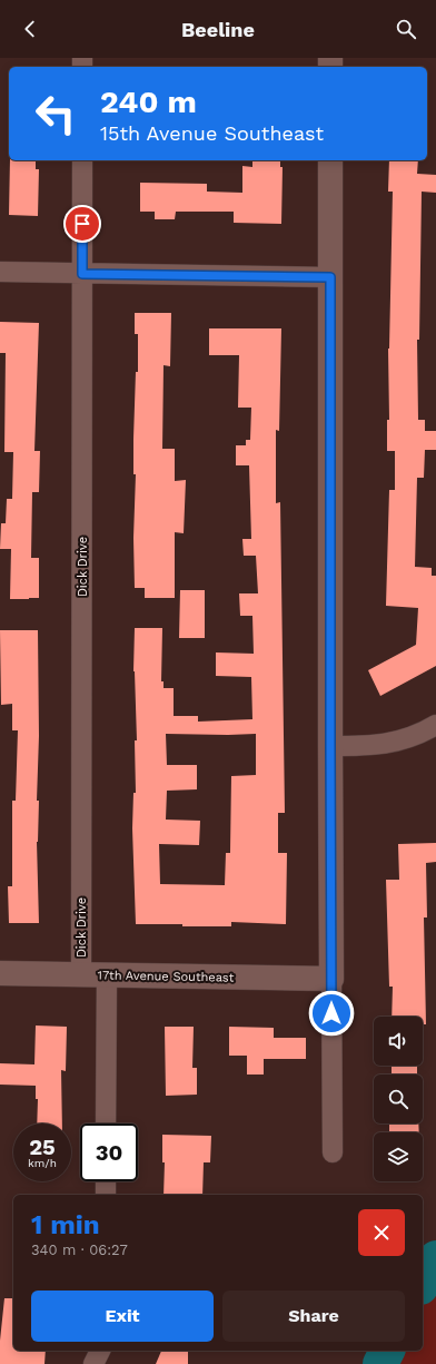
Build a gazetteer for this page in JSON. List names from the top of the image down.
{
  "streets": {
    "street": ["Dick Drive", "17th Avenue Southeast"]
  },
  "crossings": [
    ["Dick Drive", "17th Avenue Southeast"]
  ],
  "page": {
    "header": "Beeline",
    "turn": ["240 m", "15th Avenue Southeast"],
    "speed": "25 km/h",
    "limit": "30",
    "heading": ["1 min", "340 m · 06:27"],
    "buttons": ["Exit", "Share"]
  }
}
